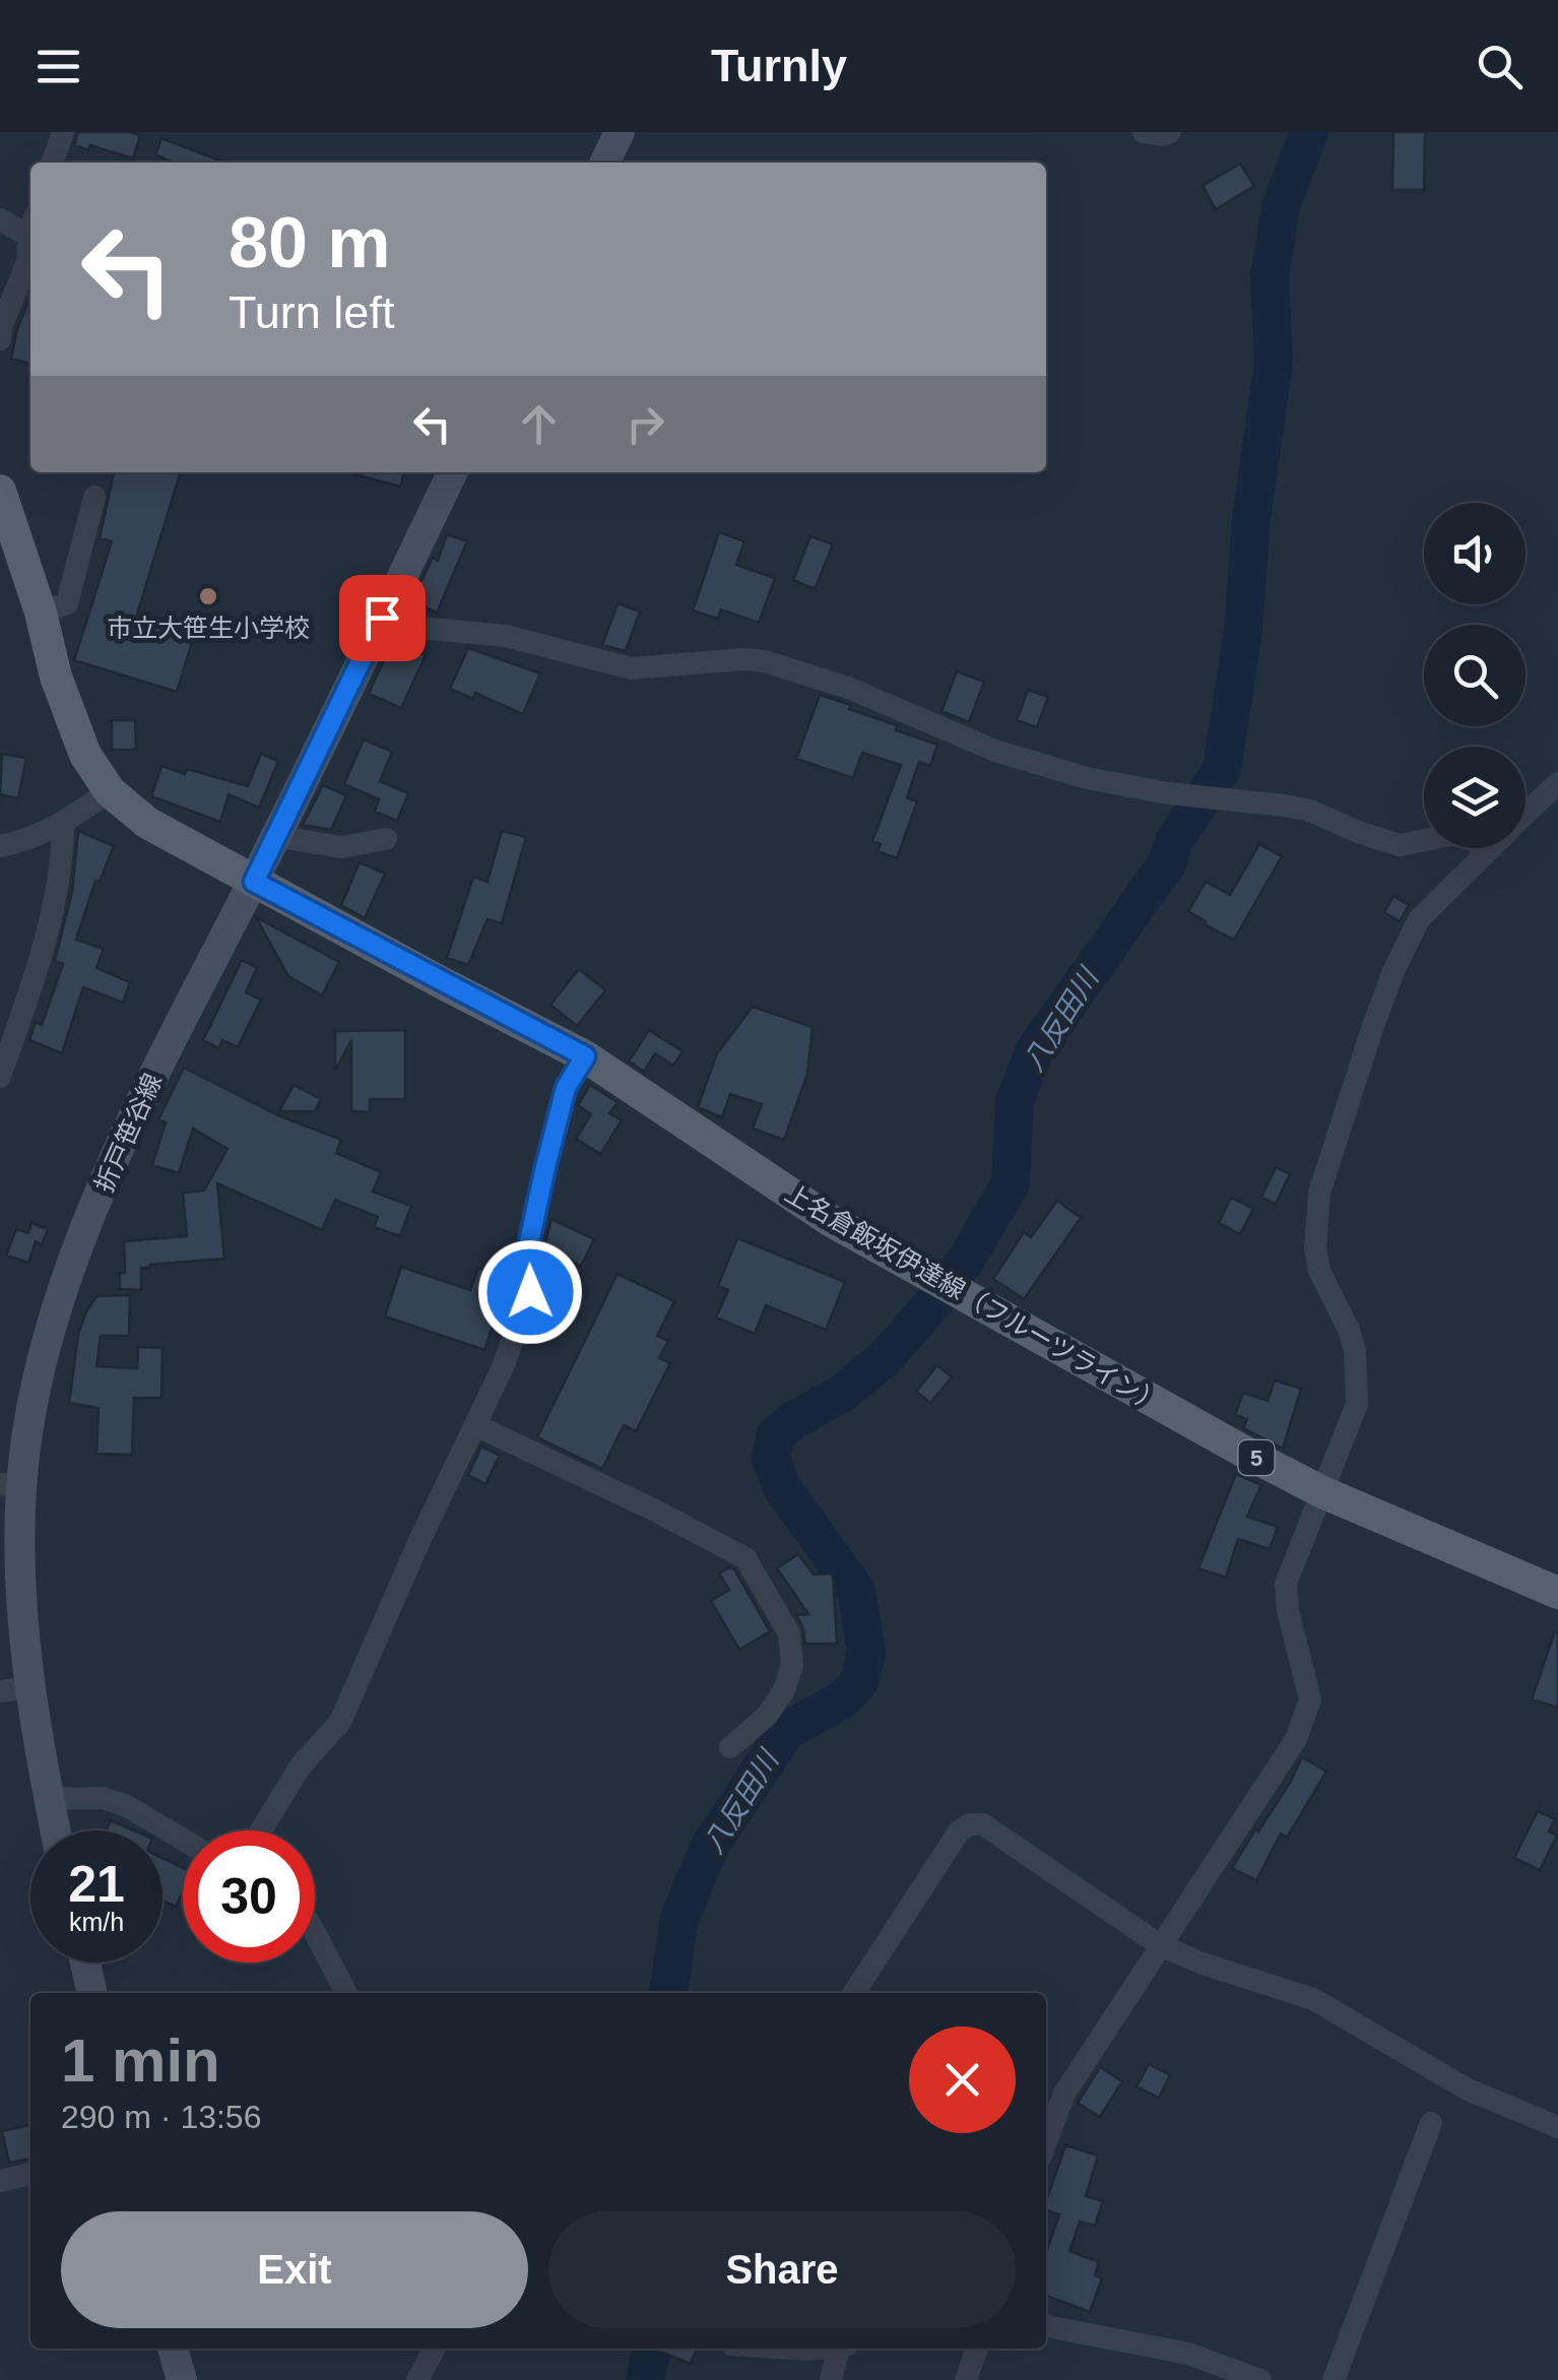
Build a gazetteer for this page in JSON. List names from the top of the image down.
{
  "streets": {
    "main road": ["折戸笹谷線", "上名倉飯坂伊達線（フルーツライン）", "5"]
  },
  "crossings": [
    ["折戸笹谷線", "上名倉飯坂伊達線（フルーツライン）"]
  ],
  "water": ["八反田川"],
  "places": ["市立大笹生小学校"],
  "page": {
    "header": "Turnly",
    "turn": ["80 m", "Turn left"],
    "speed": "21 km/h",
    "limit": "30",
    "heading": ["1 min", "290 m · 13:56"],
    "buttons": ["Exit", "Share"]
  }
}
